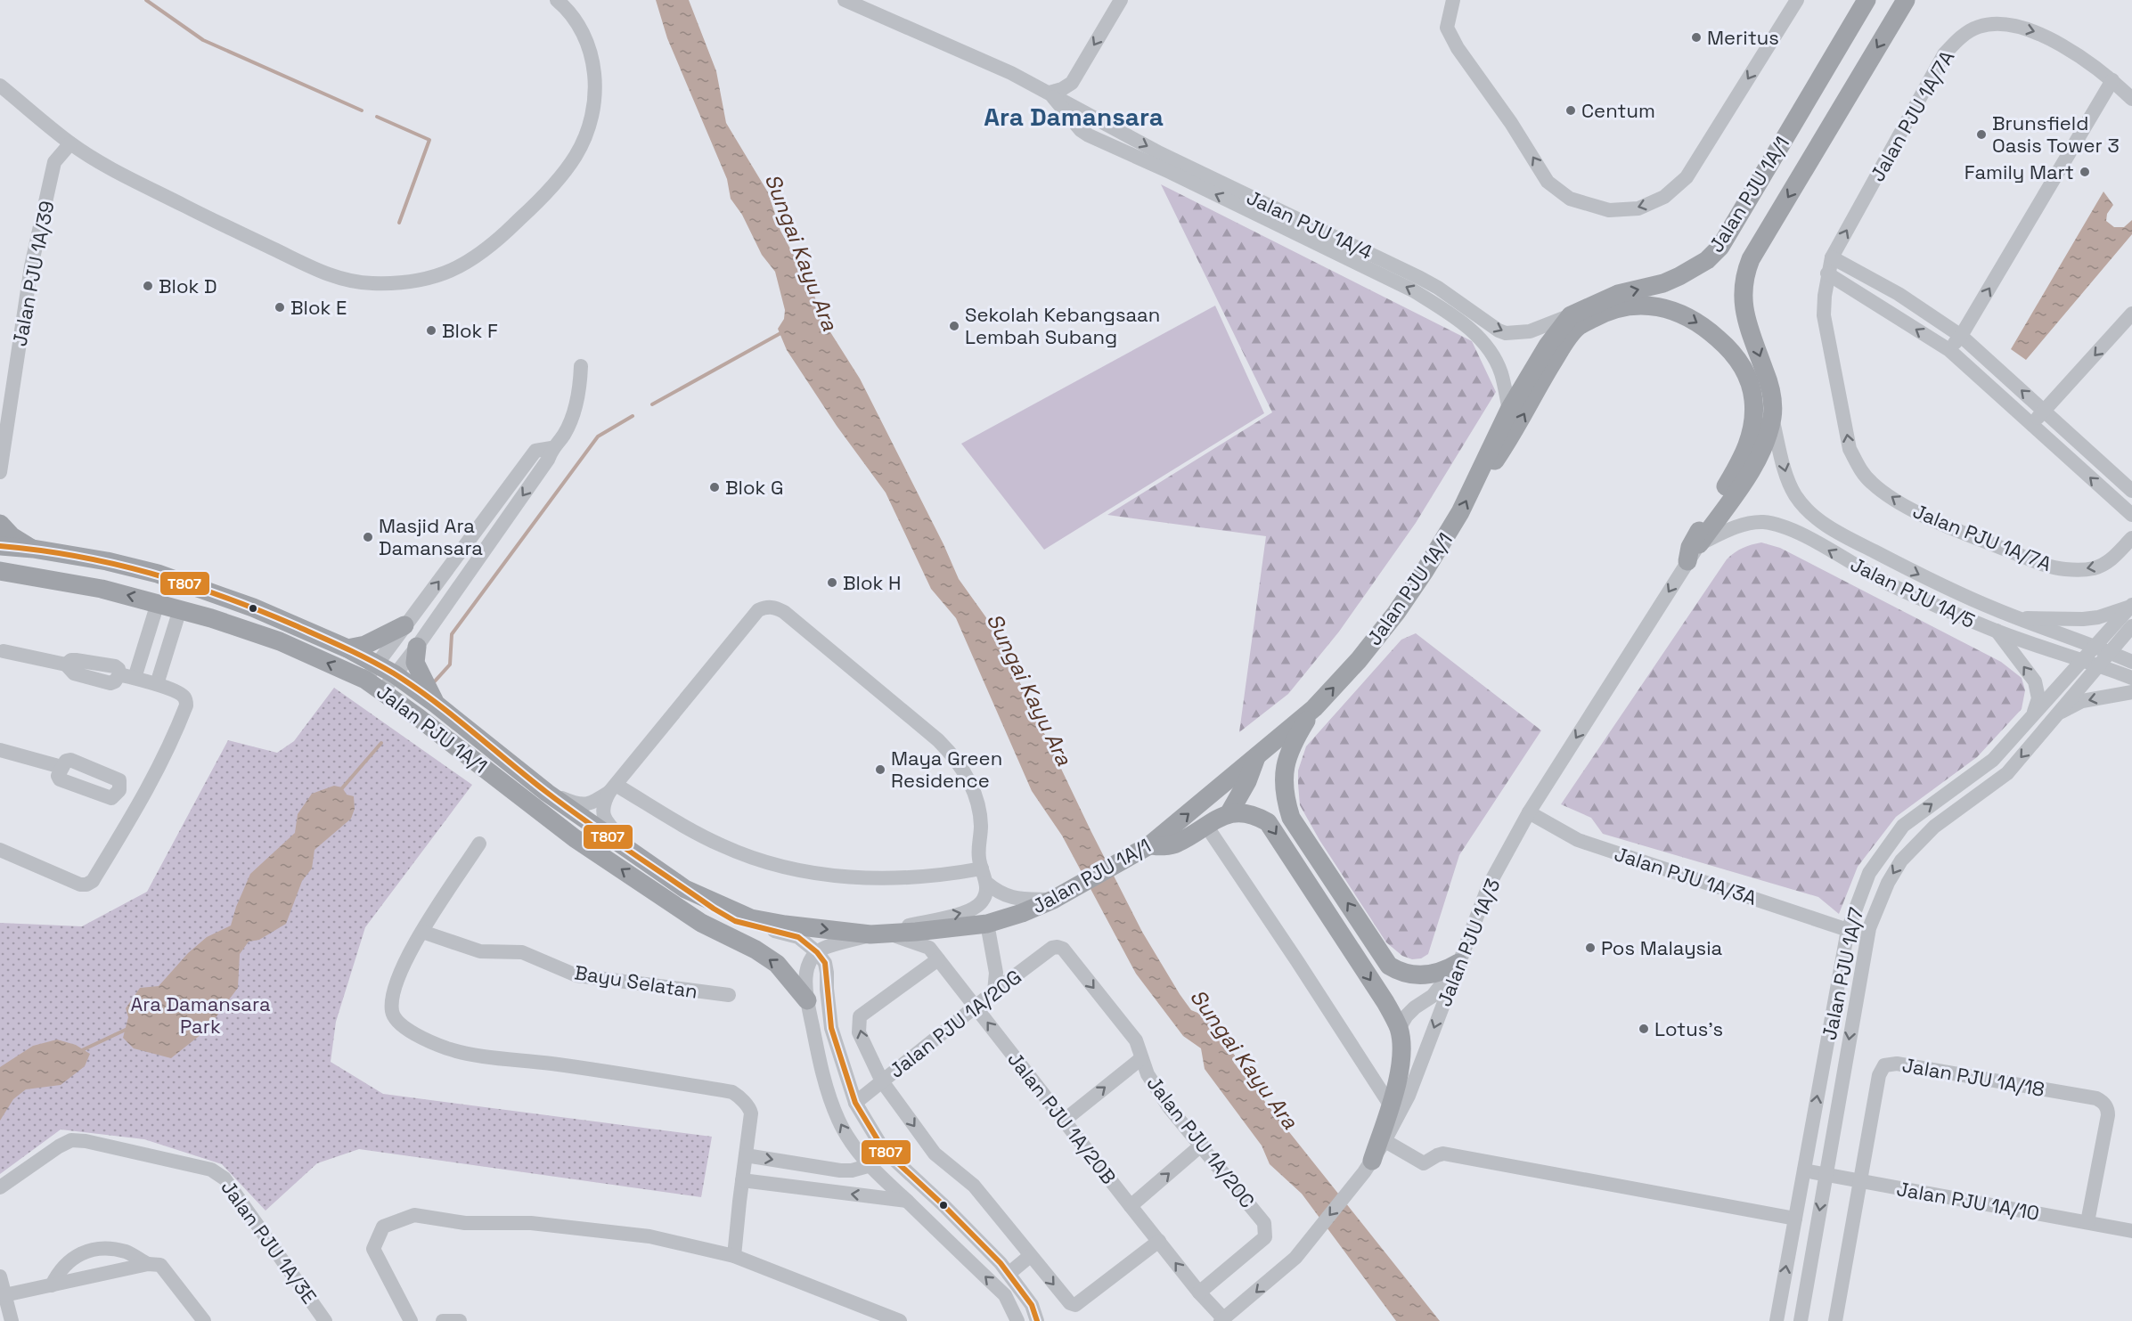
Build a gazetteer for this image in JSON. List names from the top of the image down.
{
  "streets": {
    "main road": ["Jalan PJU 1A/1"],
    "street": [
      "Jalan PJU 1A/7A",
      "Jalan PJU 1A/4",
      "Jalan PJU 1A/39",
      "Jalan PJU 1A/5",
      "Jalan PJU 1A/3A",
      "Jalan PJU 1A/3",
      "Jalan PJU 1A/7",
      "Bayu Selatan",
      "Jalan PJU 1A/20G",
      "Jalan PJU 1A/18",
      "Jalan PJU 1A/20B",
      "Jalan PJU 1A/20C",
      "Jalan PJU 1A/10",
      "Jalan PJU 1A/3E"
    ]
  },
  "crossings": [
    ["Jalan PJU 1A/1", "Jalan PJU 1A/4"],
    ["Jalan PJU 1A/1", "Jalan PJU 1A/5"],
    ["Jalan PJU 1A/1", "Jalan PJU 1A/3"],
    ["Jalan PJU 1A/1", "Jalan PJU 1A/20B"],
    ["Jalan PJU 1A/5", "Jalan PJU 1A/3"],
    ["Jalan PJU 1A/5", "Jalan PJU 1A/7"],
    ["Jalan PJU 1A/3A", "Jalan PJU 1A/3"],
    ["Jalan PJU 1A/3A", "Jalan PJU 1A/7"],
    ["Jalan PJU 1A/7", "Jalan PJU 1A/10"],
    ["Jalan PJU 1A/20G", "Jalan PJU 1A/20B"],
    ["Jalan PJU 1A/20G", "Jalan PJU 1A/20C"],
    ["Jalan PJU 1A/18", "Jalan PJU 1A/10"],
    ["Jalan PJU 1A/20B", "Jalan PJU 1A/20C"]
  ],
  "one_way": ["Jalan PJU 1A/3"],
  "districts": ["Ara Damansara"],
  "water": ["Sungai Kayu Ara"],
  "parks": ["Ara Damansara Park"],
  "places": [
    "Meritus",
    "Centum",
    "Brunsfield Oasis Tower 3",
    "Family Mart",
    "Blok D",
    "Blok E",
    "Sekolah Kebangsaan Lembah Subang",
    "Blok F",
    "Blok G",
    "Masjid Ara Damansara",
    "Blok H",
    "Maya Green Residence",
    "Pos Malaysia",
    "Lotus's"
  ],
  "lines": ["transit line T807"]
}
